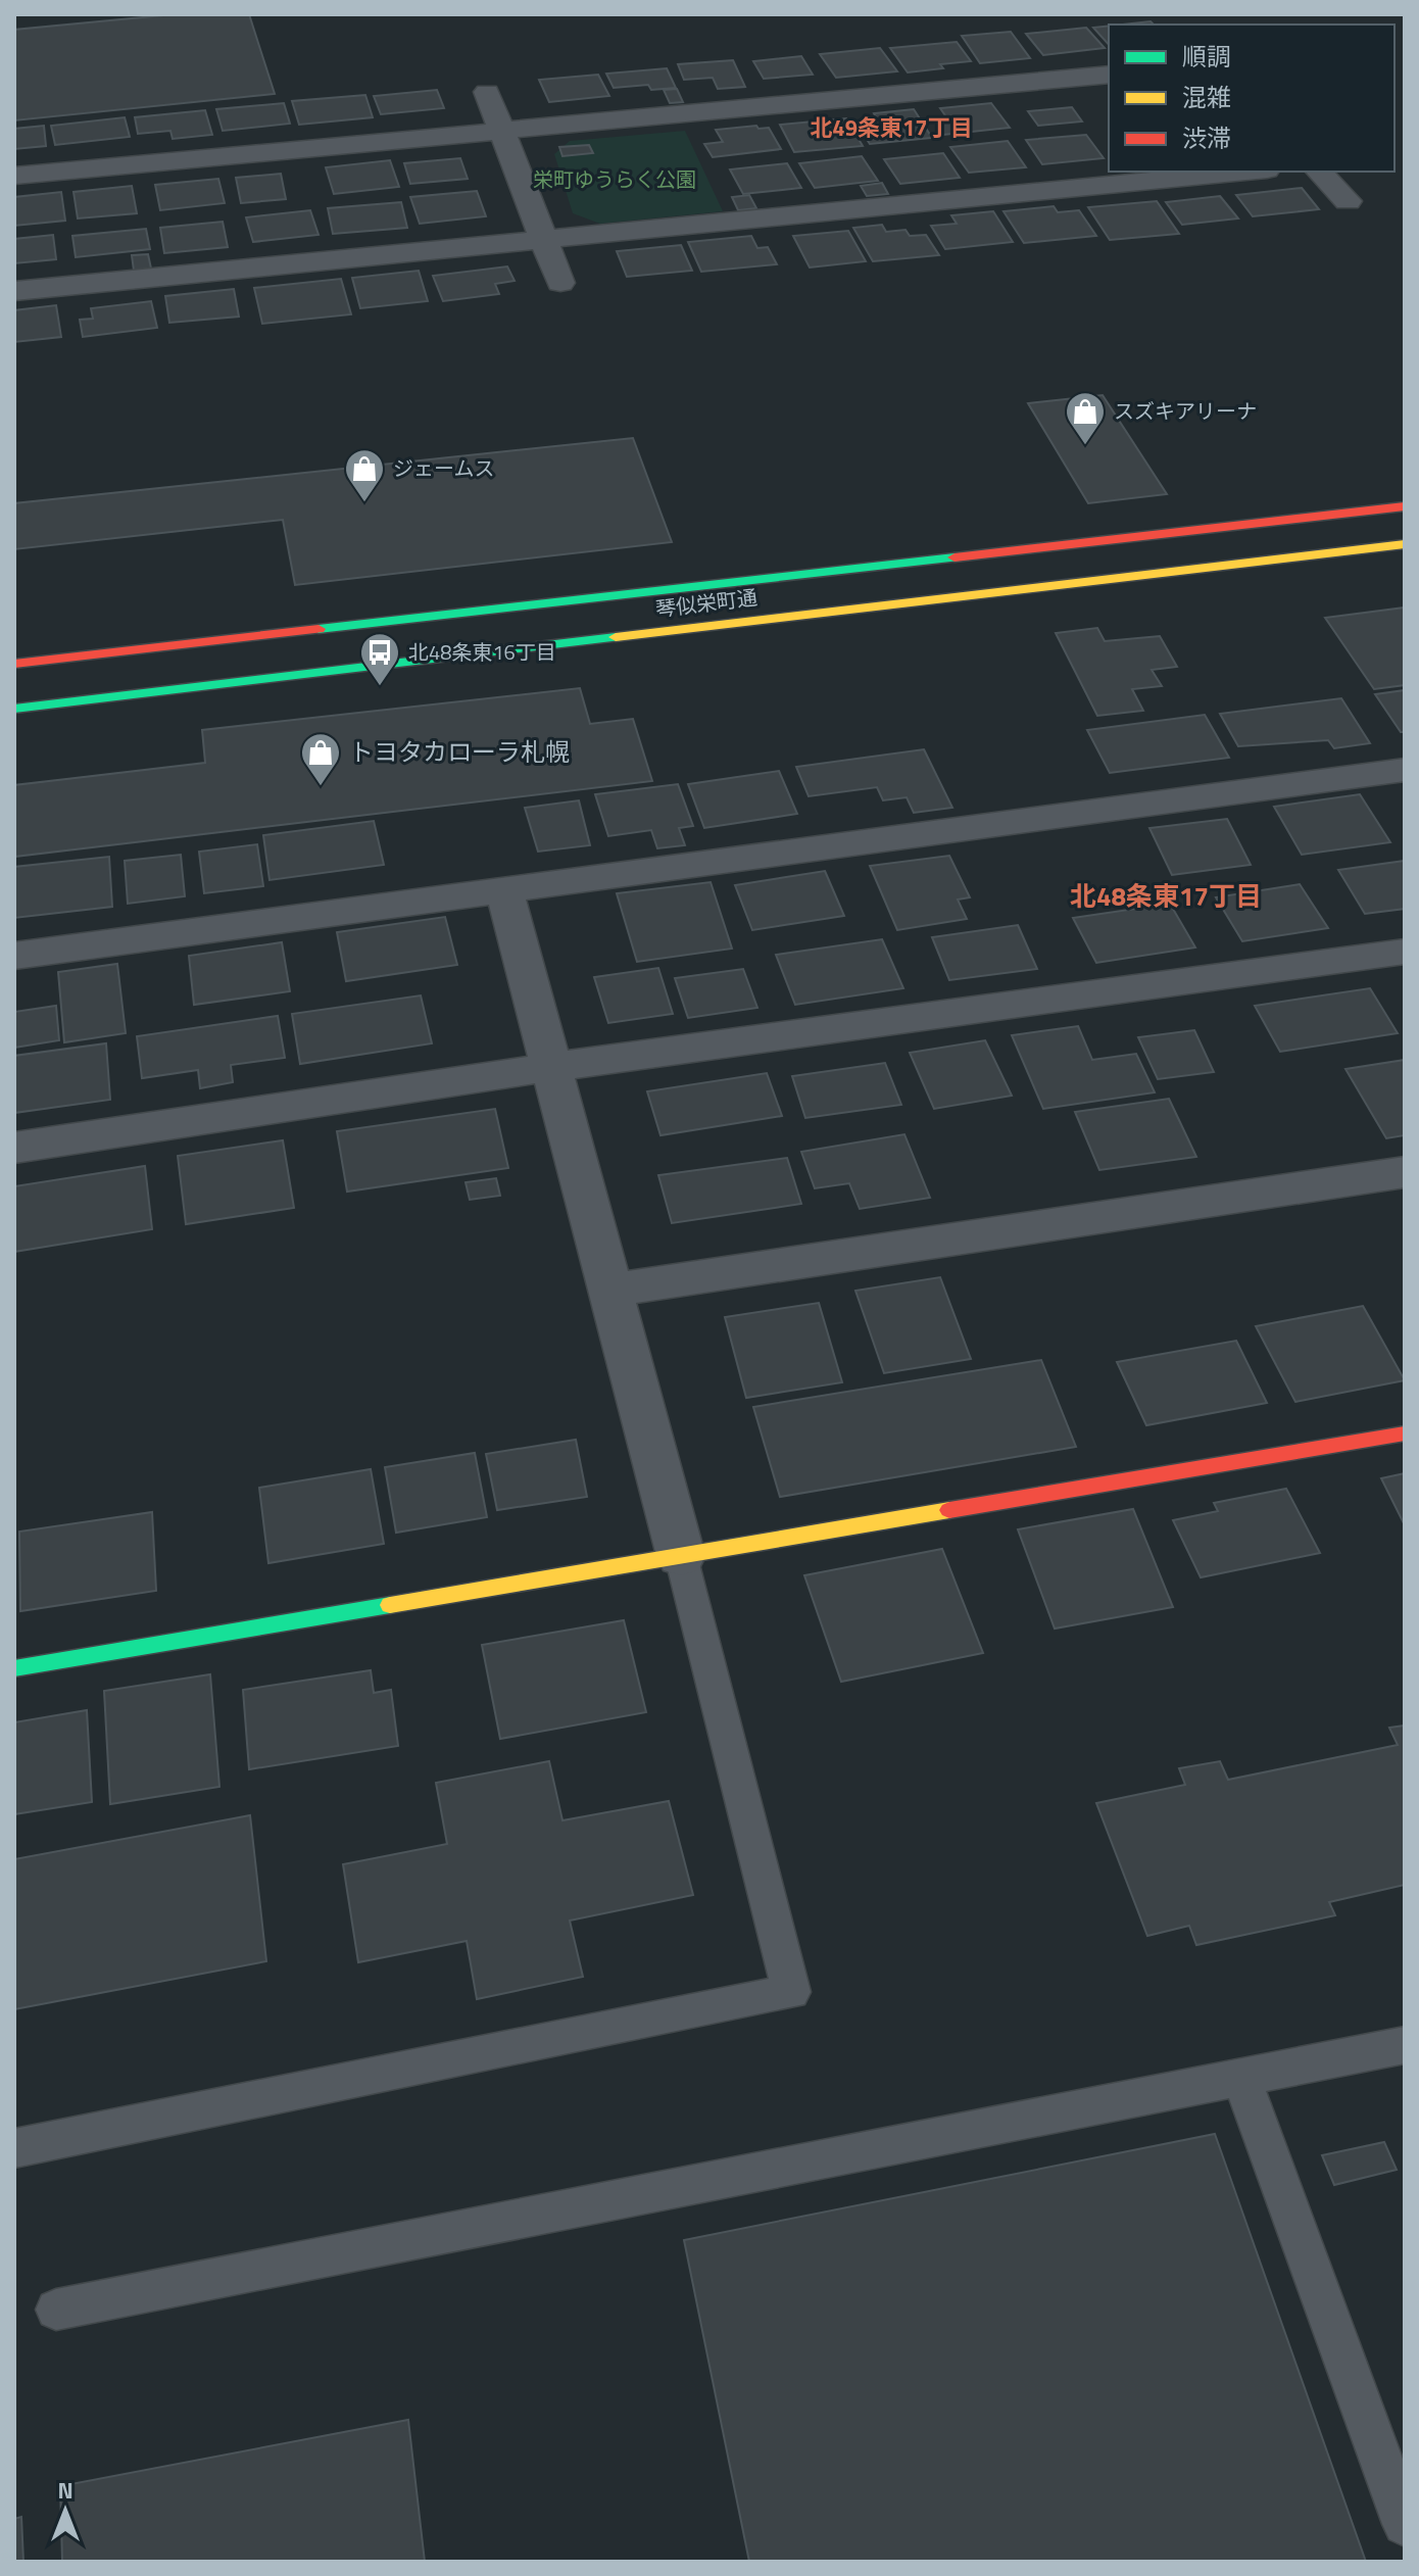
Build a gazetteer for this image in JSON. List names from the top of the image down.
{
  "streets": {
    "street": ["琴似栄町通"]
  },
  "districts": ["北49条東17丁目", "北48条東17丁目"],
  "parks": ["栄町ゆうらく公園"],
  "places": {
    "shop": ["スズキアリーナ", "ジェームス", "トヨタカローラ札幌"],
    "bus stop": ["北48条東16丁目"]
  },
  "legend": ["順調", "混雑", "渋滞"],
  "north": "top"
}
